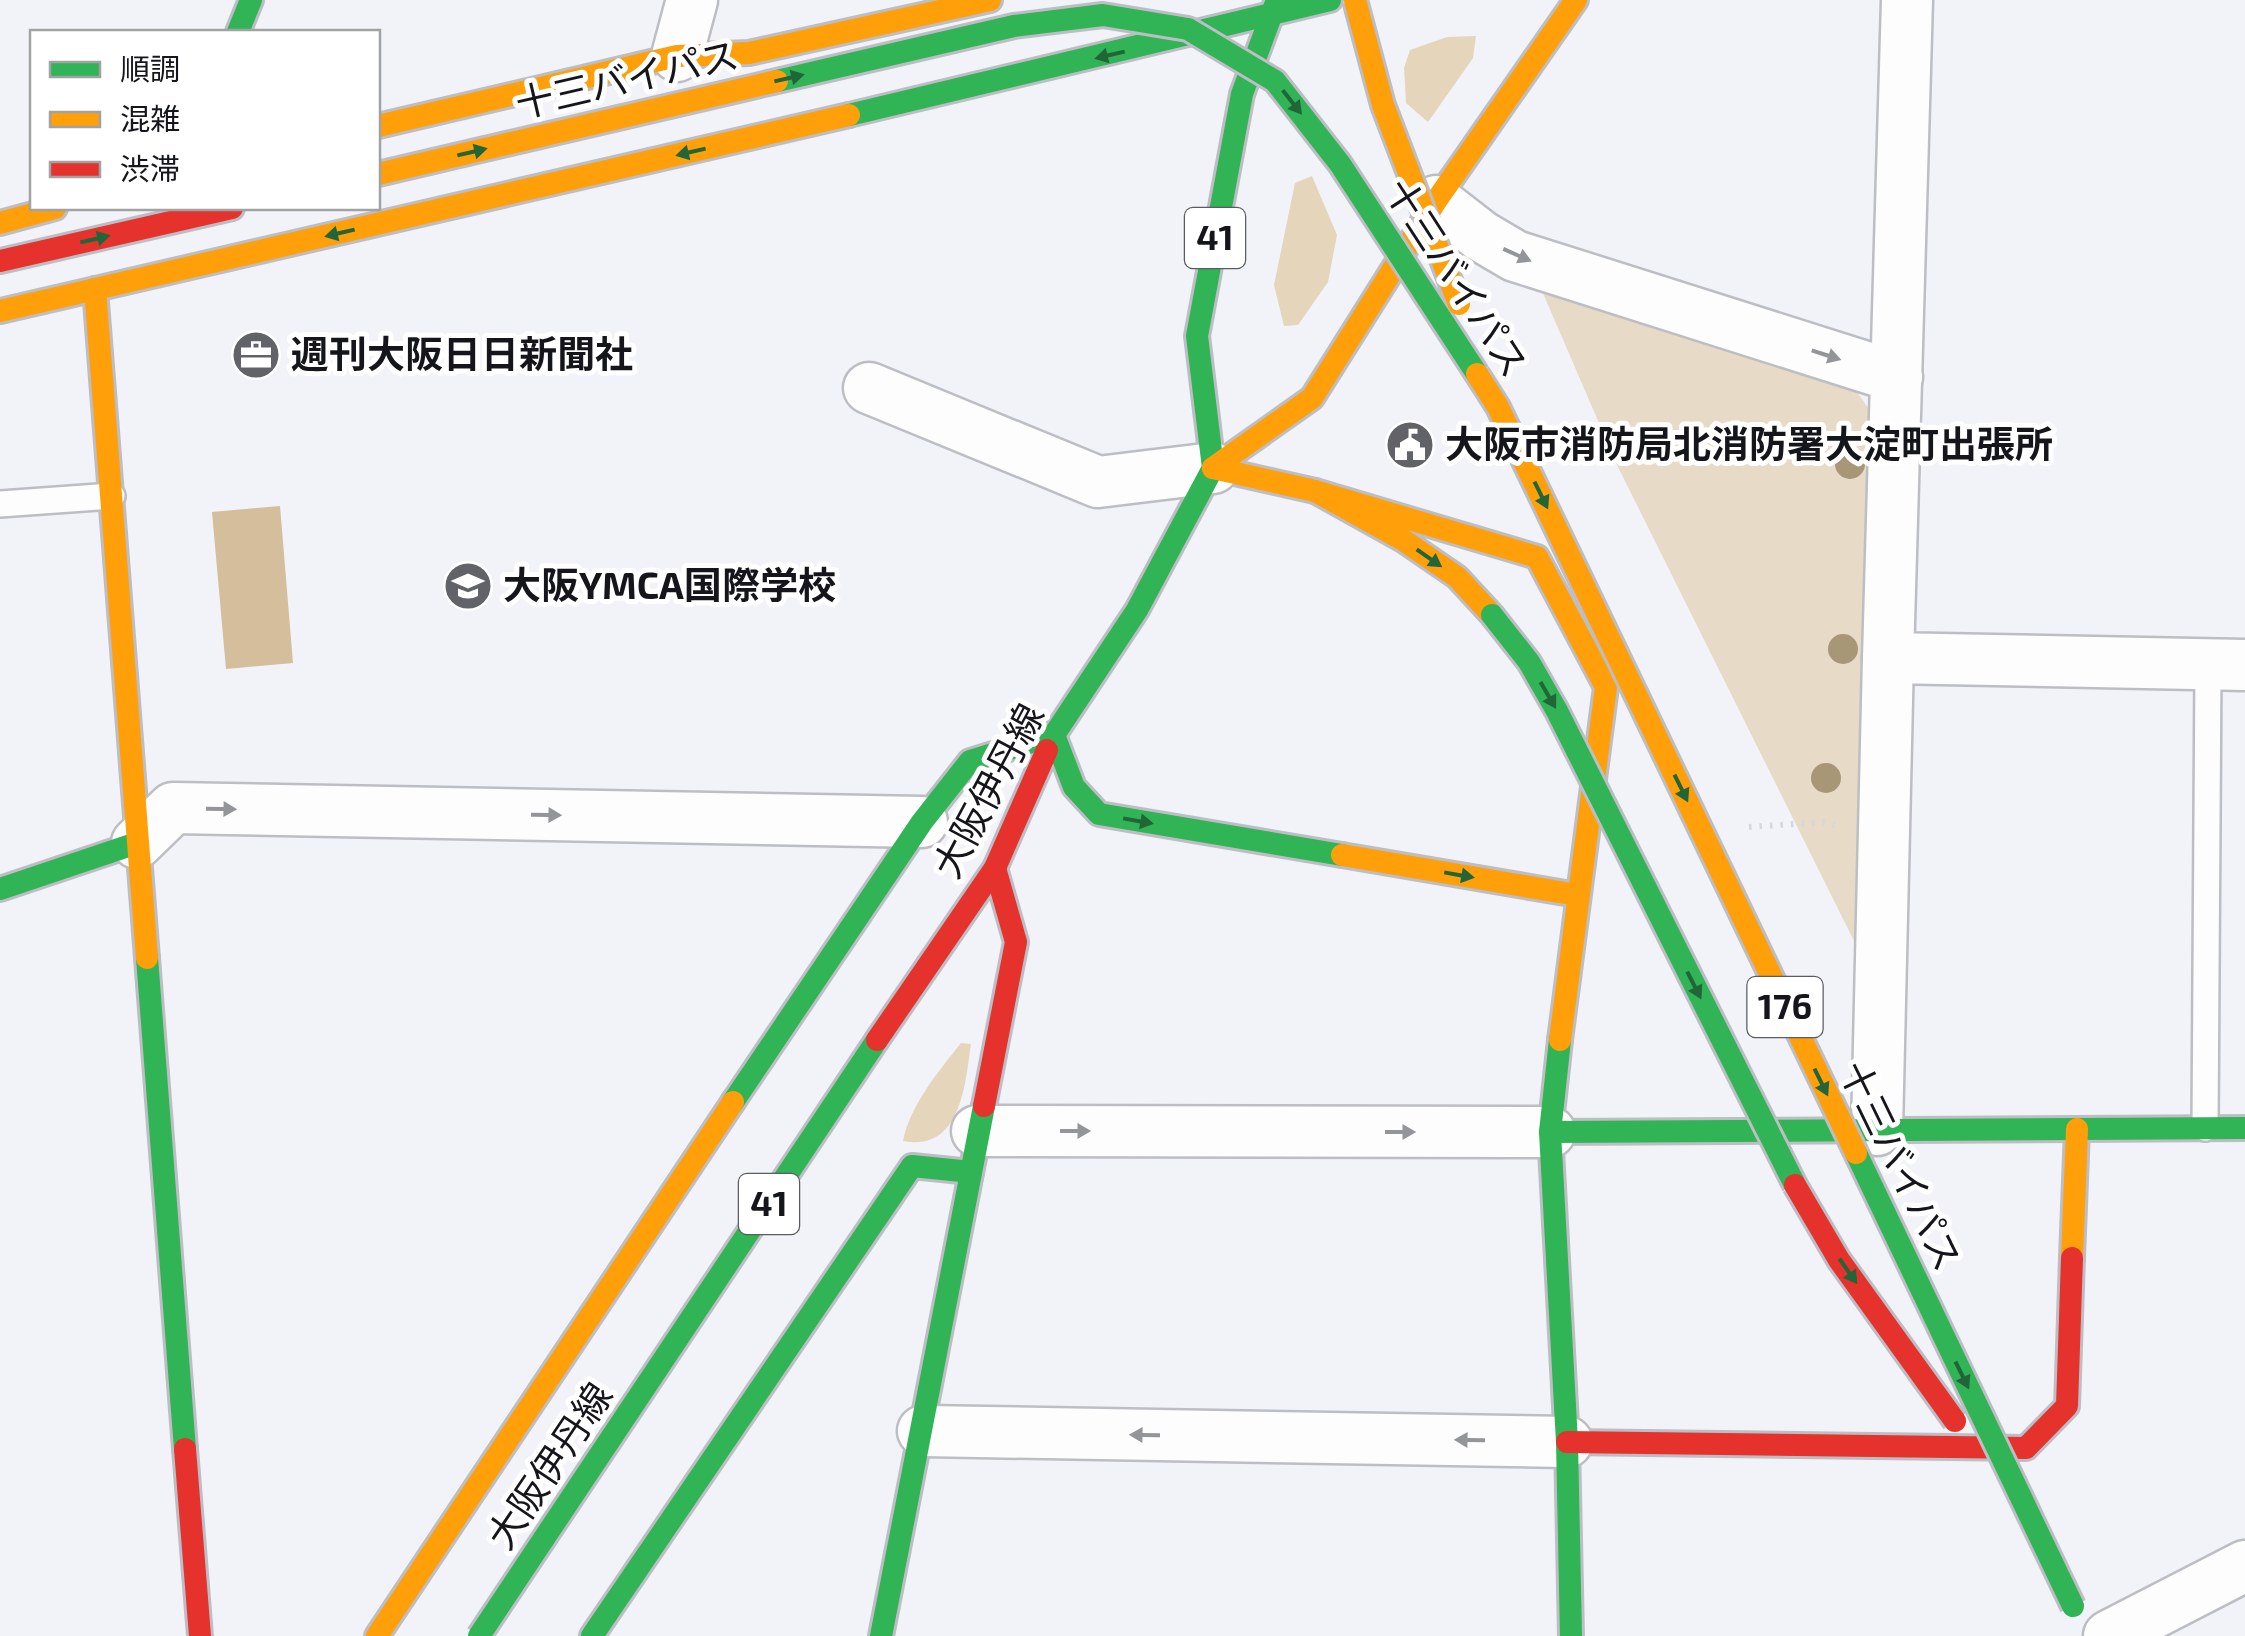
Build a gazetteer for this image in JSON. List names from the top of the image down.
{
  "streets": {
    "main road": [
      "十三バイパス",
      "41",
      "大阪伊丹線",
      "176"
    ]
  },
  "crossings": [
    ["41", "大阪伊丹線"]
  ],
  "places": {
    "office": ["週刊大阪日日新聞社"],
    "public building": ["大阪市消防局北消防署大淀町出張所"],
    "school or university": ["大阪YMCA国際学校"]
  },
  "legend": ["順調", "混雑", "渋滞"]
}
